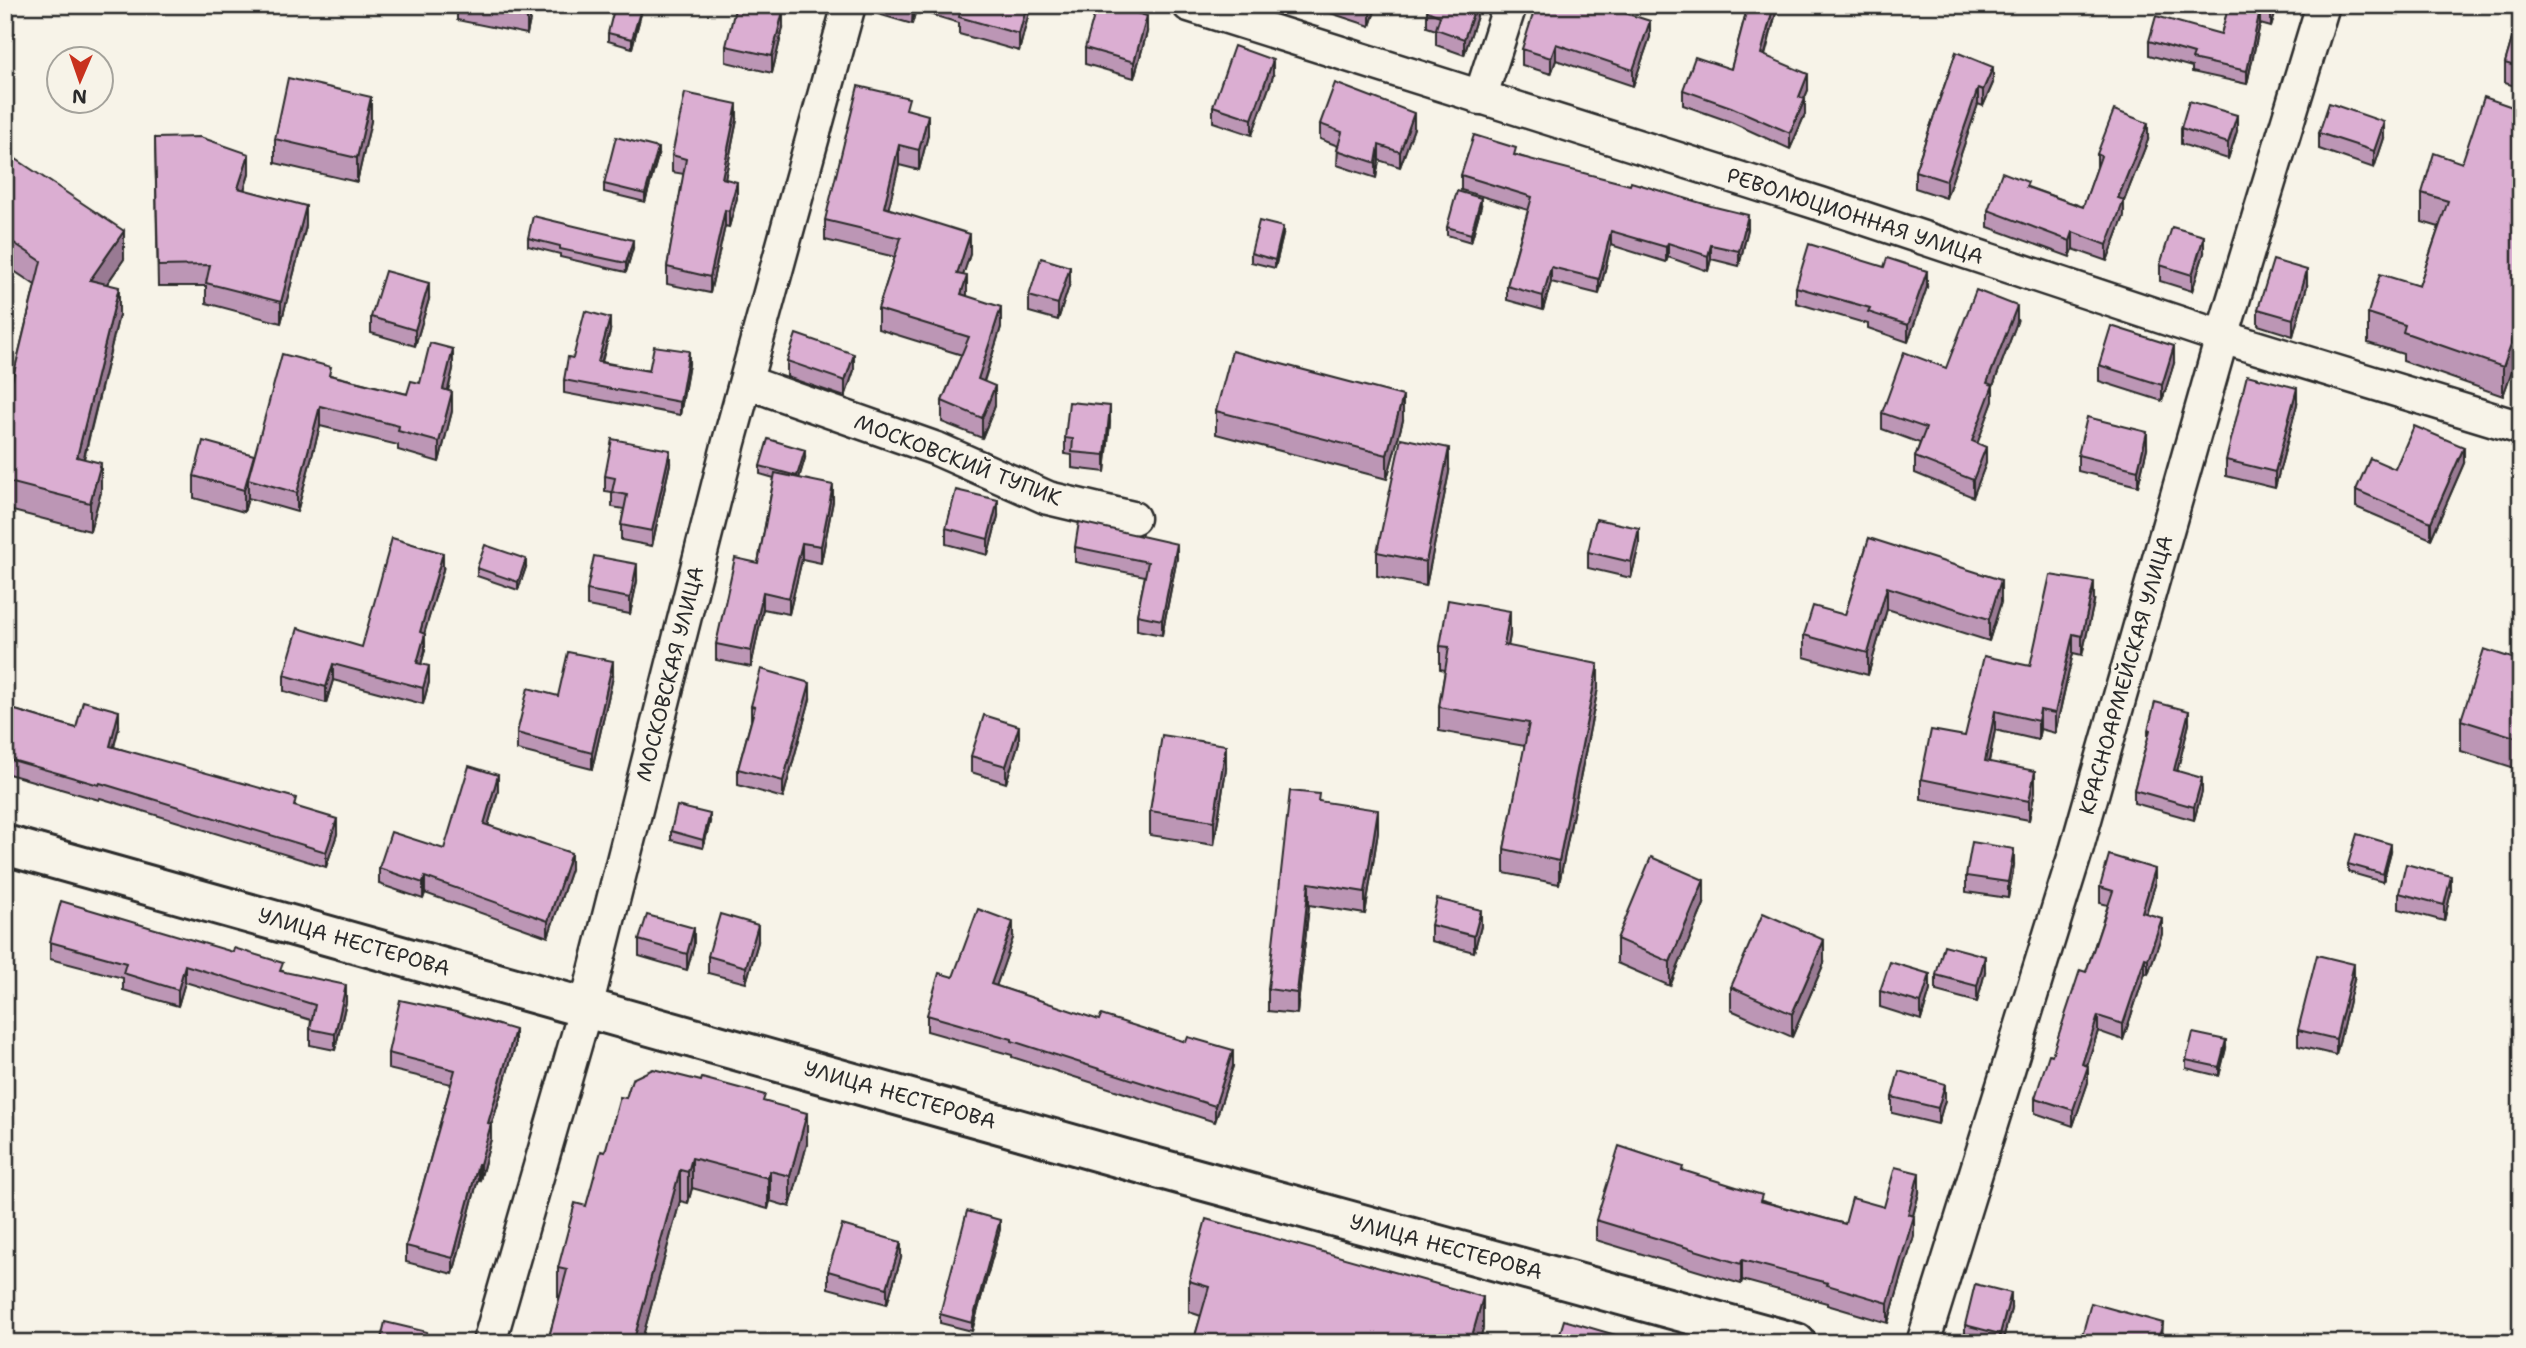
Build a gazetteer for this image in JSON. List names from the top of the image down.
{
  "streets": {
    "main road": ["УЛИЦА НЕСТЕРОВА"],
    "street": [
      "РЕВОЛЮЦИОННАЯ УЛИЦА",
      "МОСКОВСКИЙ ТУПИК",
      "МОСКОВСКАЯ УЛИЦА",
      "КРАСНОАРМЕЙСКАЯ УЛИЦА"
    ]
  },
  "crossings": [
    ["РЕВОЛЮЦИОННАЯ УЛИЦА", "КРАСНОАРМЕЙСКАЯ УЛИЦА"],
    ["МОСКОВСКИЙ ТУПИК", "МОСКОВСКАЯ УЛИЦА"],
    ["МОСКОВСКАЯ УЛИЦА", "УЛИЦА НЕСТЕРОВА"]
  ],
  "north": "bottom"
}
